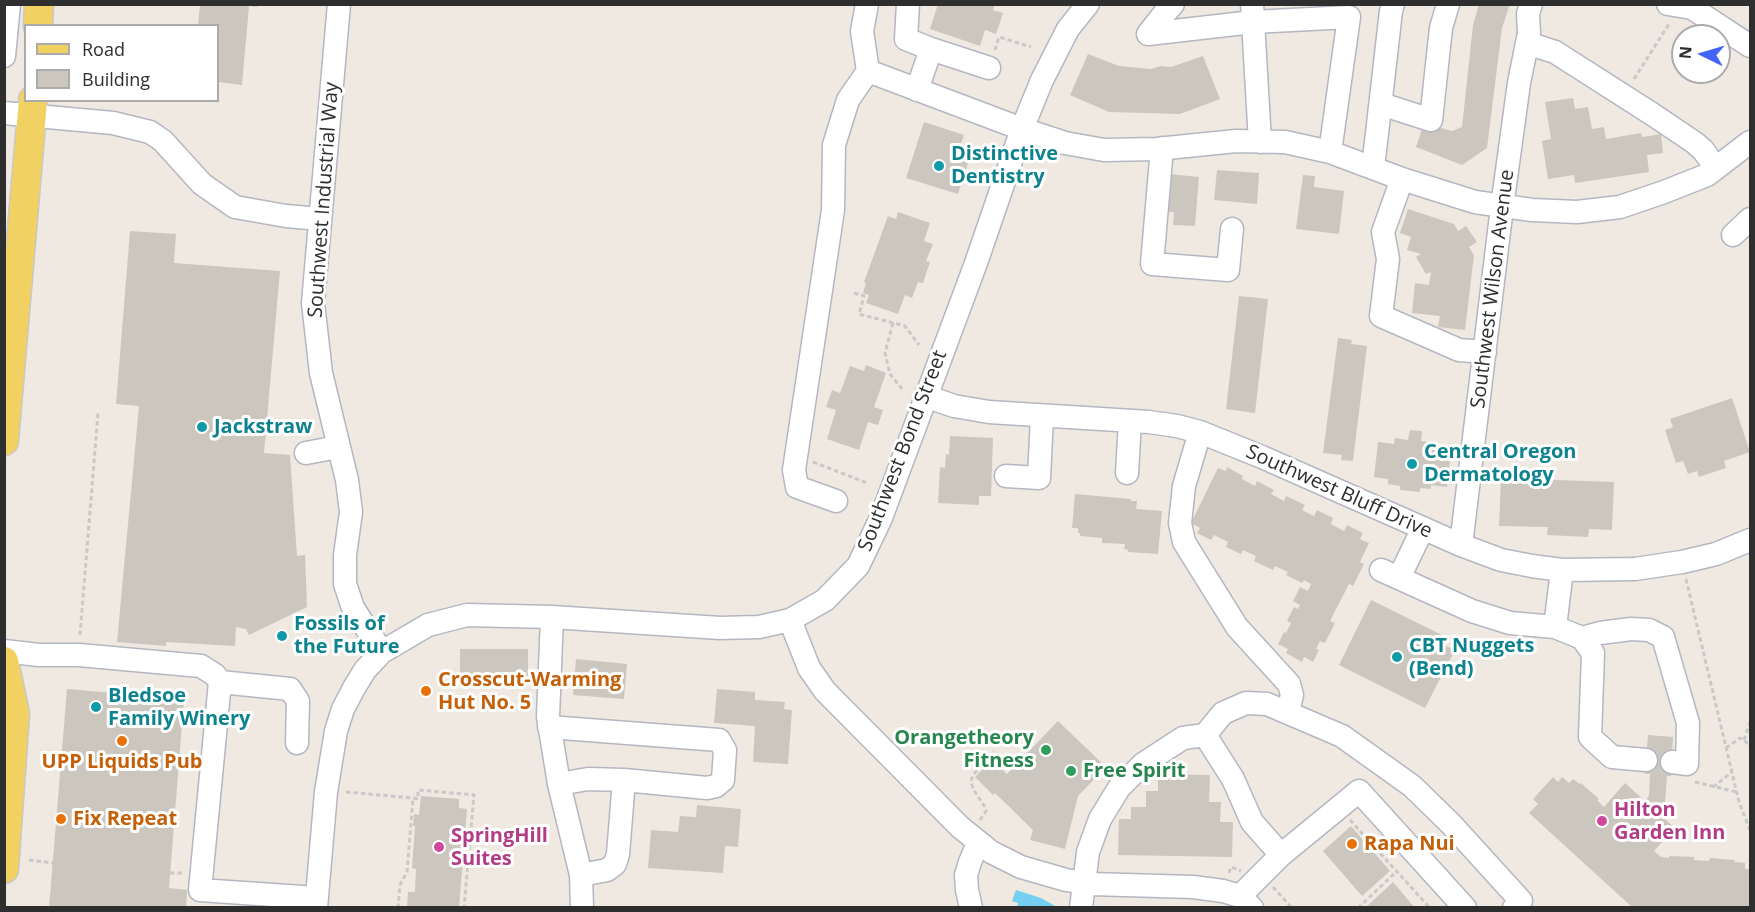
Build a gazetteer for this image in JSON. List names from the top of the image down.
{
  "streets": {
    "street": [
      "Southwest Industrial Way",
      "Southwest Wilson Avenue",
      "Southwest Bond Street",
      "Southwest Bluff Drive"
    ]
  },
  "crossings": [
    ["Southwest Industrial Way", "Southwest Bond Street"],
    ["Southwest Wilson Avenue", "Southwest Bluff Drive"],
    ["Southwest Bond Street", "Southwest Bluff Drive"]
  ],
  "places": [
    "Distinctive Dentistry",
    "Jackstraw",
    "Central Oregon Dermatology",
    "Fossils of the Future",
    "CBT Nuggets (Bend)",
    "Crosscut-Warming Hut No. 5",
    "Bledsoe Family Winery",
    "UPP Liquids Pub",
    "Orangetheory Fitness",
    "Free Spirit",
    "Fix Repeat",
    "Hilton Garden Inn",
    "Rapa Nui",
    "SpringHill Suites"
  ],
  "legend": ["Road", "Building"],
  "north": "left"
}
